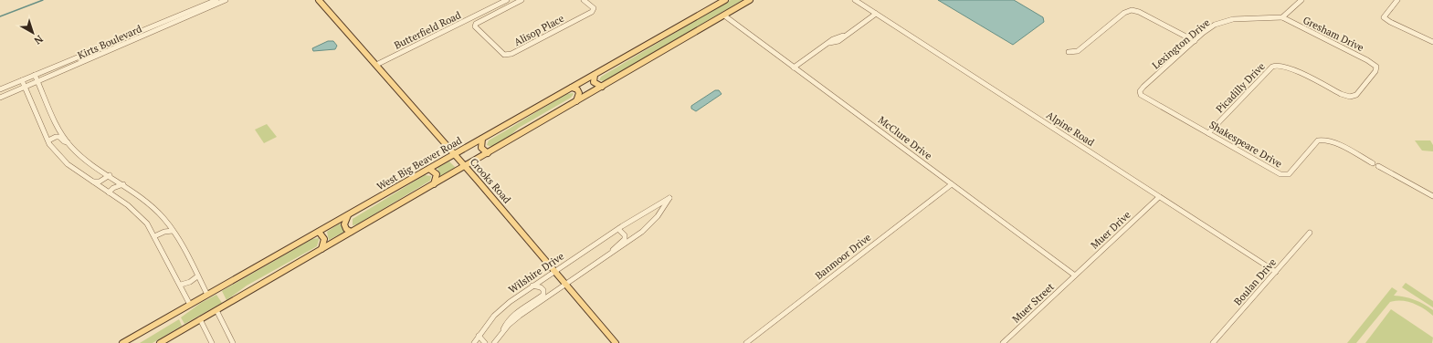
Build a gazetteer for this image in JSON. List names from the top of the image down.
{
  "streets": {
    "main road": ["West Big Beaver Road", "Crooks Road"],
    "street": [
      "Butterfield Road",
      "Alisop Place",
      "Gresham Drive",
      "Kirts Boulevard",
      "Lexington Drive",
      "Picadilly Drive",
      "Alpine Road",
      "McClure Drive",
      "Shakespeare Drive",
      "Muer Drive",
      "Banmoor Drive",
      "Wilshire Drive",
      "Boulan Drive",
      "Muer Street"
    ]
  },
  "crossings": [
    ["Butterfield Road", "Crooks Road"],
    ["Gresham Drive", "Lexington Drive"],
    ["Gresham Drive", "Picadilly Drive"],
    ["Lexington Drive", "Shakespeare Drive"],
    ["Picadilly Drive", "Shakespeare Drive"],
    ["Alpine Road", "Muer Drive"],
    ["Alpine Road", "Boulan Drive"],
    ["McClure Drive", "Muer Drive"],
    ["McClure Drive", "Banmoor Drive"],
    ["McClure Drive", "Muer Street"],
    ["West Big Beaver Road", "Crooks Road"],
    ["Crooks Road", "Wilshire Drive"],
    ["Muer Drive", "Muer Street"]
  ],
  "north": "bottom right"
}
